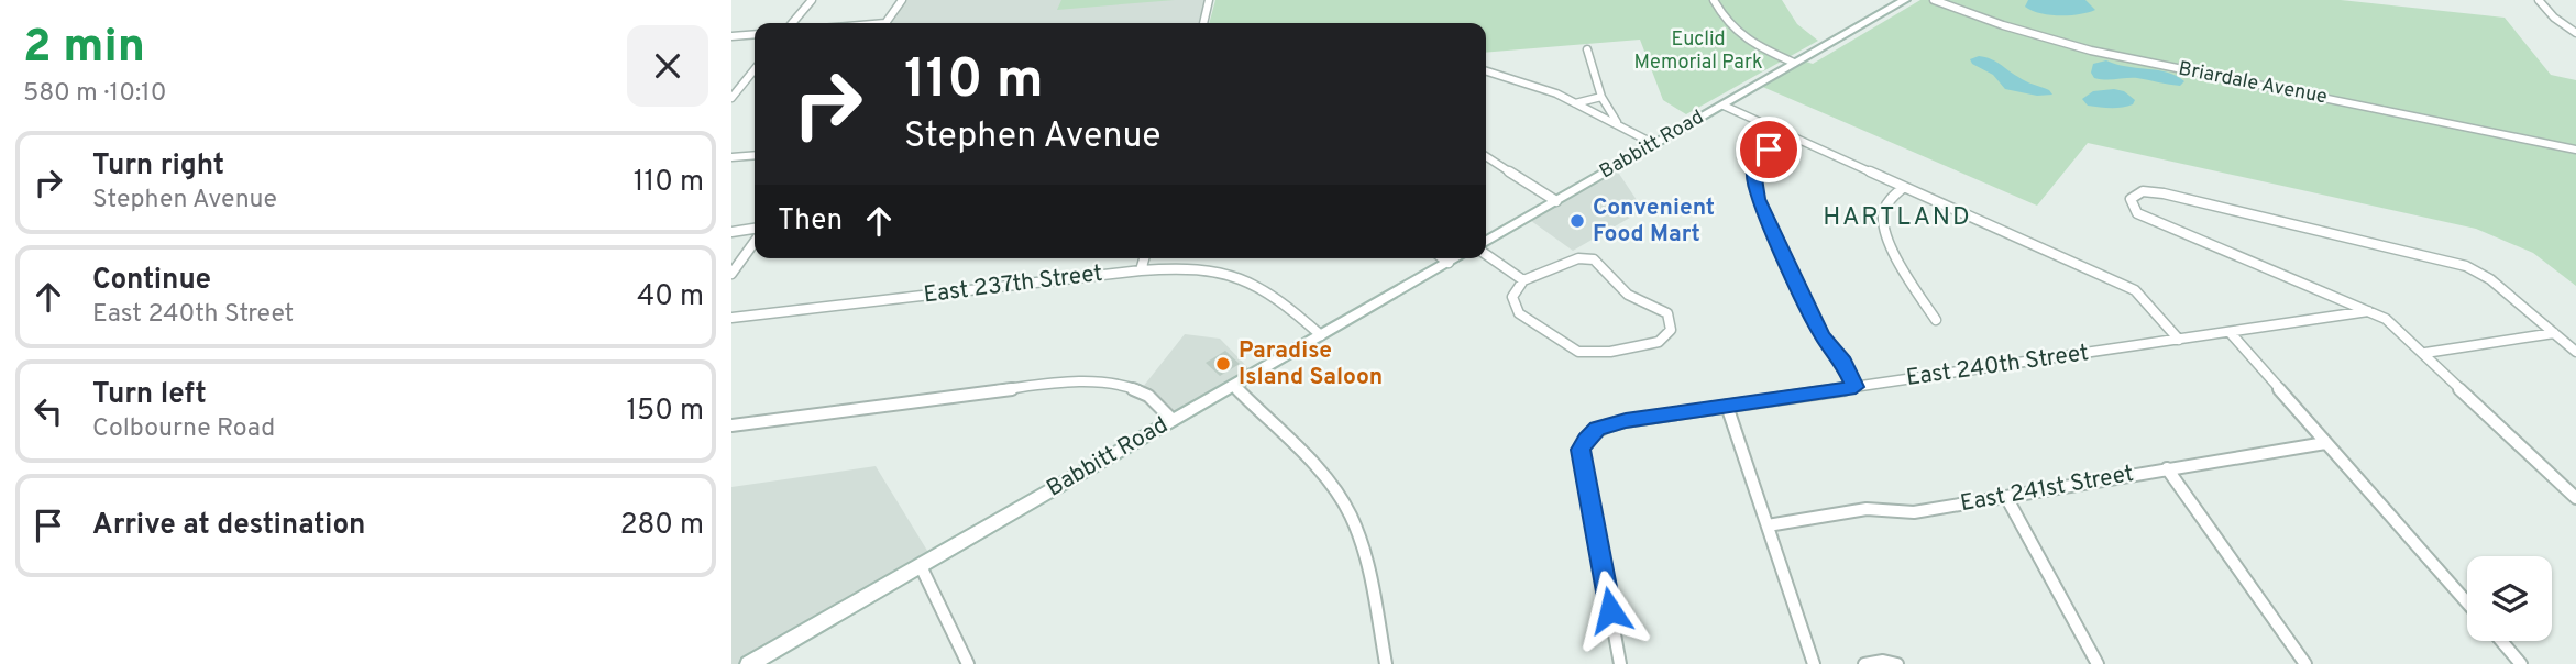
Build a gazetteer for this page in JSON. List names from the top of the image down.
{
  "streets": {
    "main road": ["Babbitt Road"],
    "street": [
      "Briardale Avenue",
      "East 237th Street",
      "East 240th Street",
      "East 241st Street"
    ]
  },
  "crossings": [
    ["Babbitt Road", "East 237th Street"]
  ],
  "districts": ["HARTLAND"],
  "parks": ["Euclid Memorial Park"],
  "places": ["Convenient Food Mart", "Paradise Island Saloon"],
  "page": {
    "heading": ["2 min", "580 m · 10:10"],
    "turn": ["110 m", "Stephen Avenue"],
    "list": [
      {
        "name": "Turn right",
        "note": "Stephen Avenue",
        "value": "110 m"
      },
      {
        "name": "Continue",
        "note": "East 240th Street",
        "value": "40 m"
      },
      {
        "name": "Turn left",
        "note": "Colbourne Road",
        "value": "150 m"
      },
      {
        "name": "Arrive at destination",
        "value": "280 m"
      }
    ],
    "then": "Then"
  }
}
